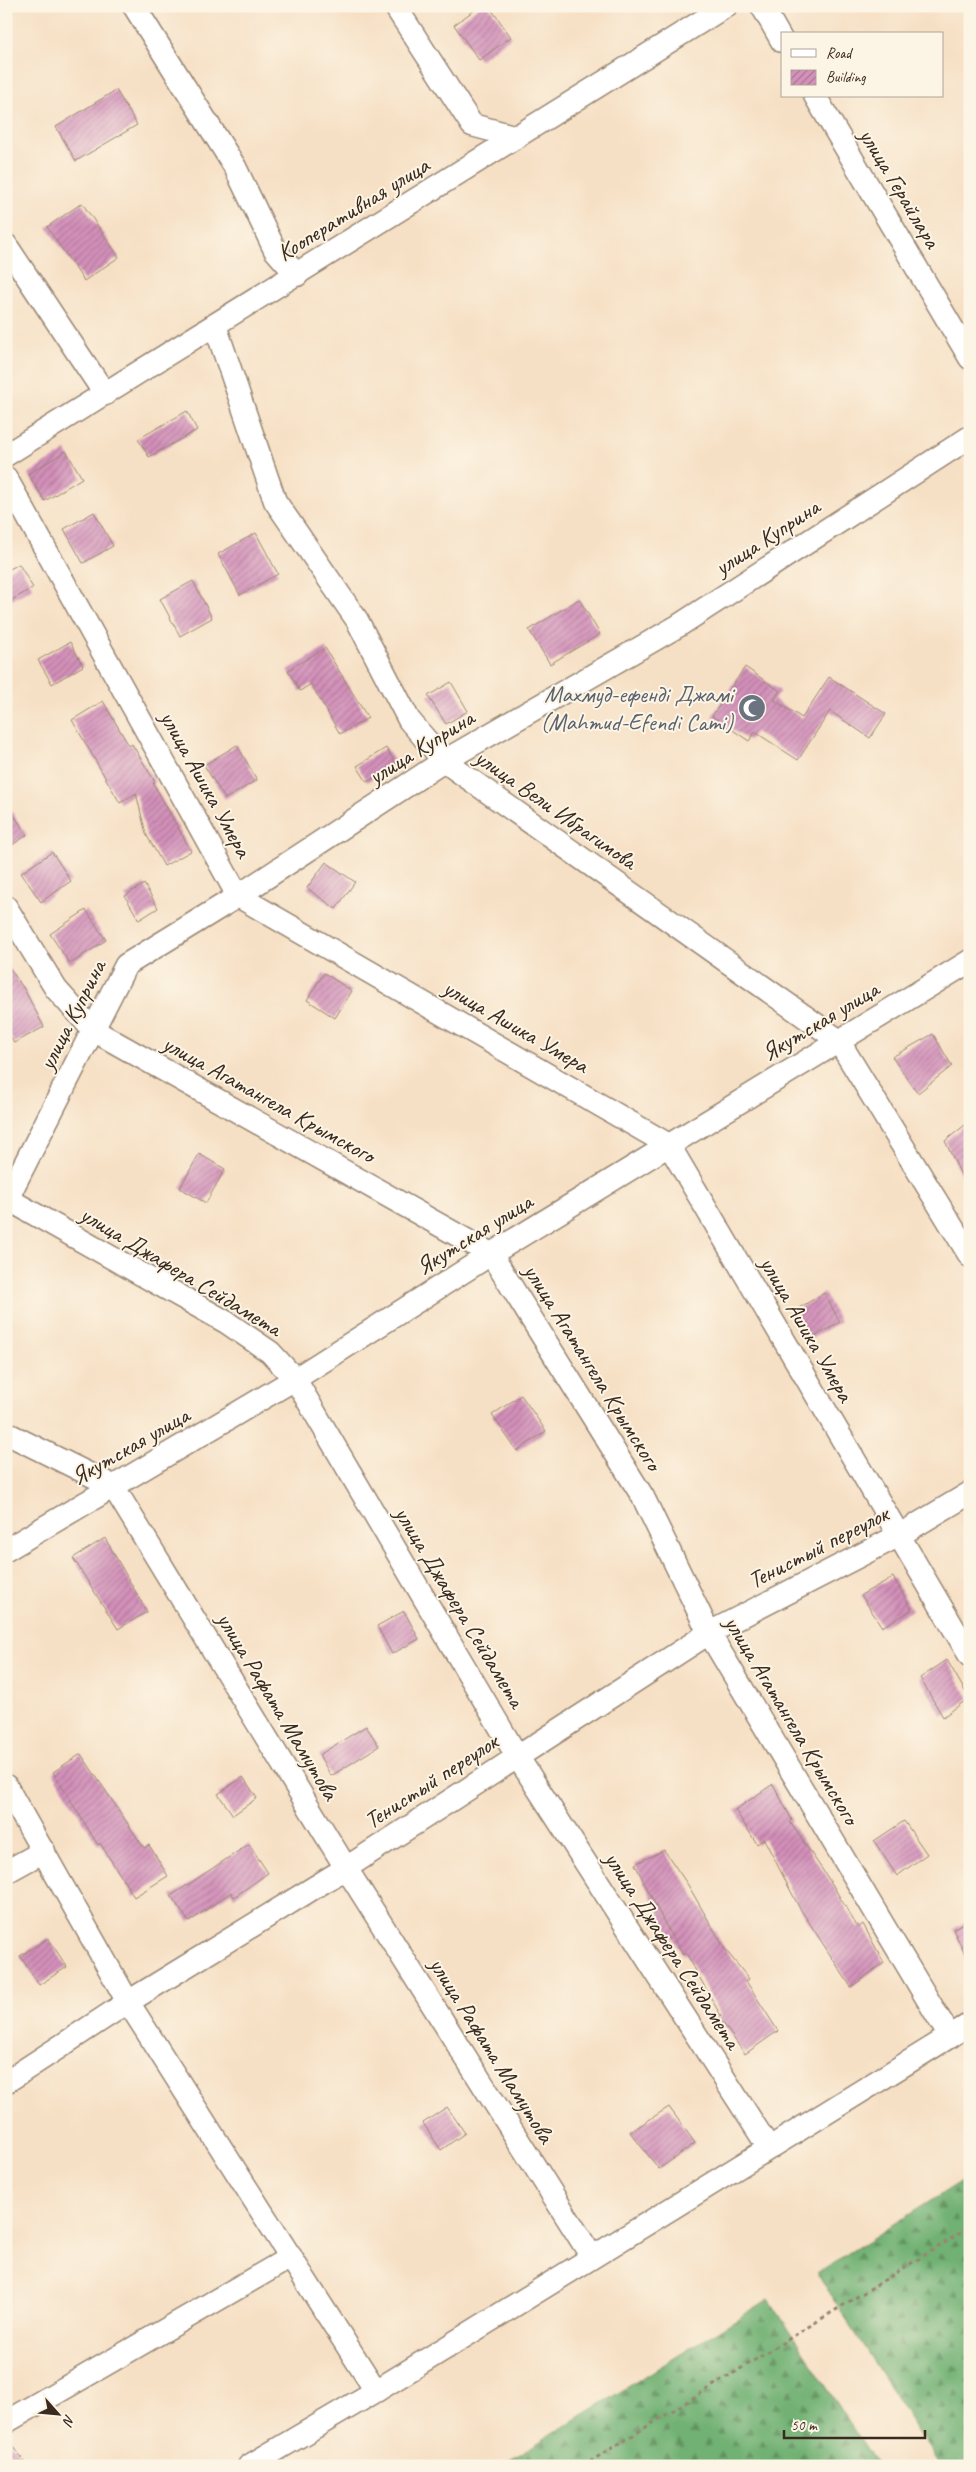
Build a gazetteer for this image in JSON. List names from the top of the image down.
{
  "streets": {
    "street": [
      "улица Герайлара",
      "Кооперативная улица",
      "улица Куприна",
      "улица Ашика Умера",
      "улица Вели Ибрагимова",
      "Якутская улица",
      "улица Агатангела Крымского",
      "улица Джафера Сейдамета",
      "Тенистый переулок",
      "улица Рафата Мамутова"
    ]
  },
  "crossings": [
    ["Кооперативная улица", "улица Вели Ибрагимова"],
    ["улица Куприна", "улица Ашика Умера"],
    ["улица Куприна", "улица Вели Ибрагимова"],
    ["улица Куприна", "улица Агатангела Крымского"],
    ["улица Куприна", "улица Джафера Сейдамета"],
    ["улица Ашика Умера", "Якутская улица"],
    ["улица Ашика Умера", "Тенистый переулок"],
    ["улица Вели Ибрагимова", "Якутская улица"],
    ["Якутская улица", "улица Агатангела Крымского"],
    ["Якутская улица", "улица Джафера Сейдамета"],
    ["Якутская улица", "улица Рафата Мамутова"],
    ["улица Агатангела Крымского", "Тенистый переулок"],
    ["улица Джафера Сейдамета", "Тенистый переулок"],
    ["Тенистый переулок", "улица Рафата Мамутова"]
  ],
  "places": {
    "mosque": ["Махмуд-ефенді Джамі (Mahmud-Efendi Cami)"]
  },
  "legend": ["Road", "Building"],
  "scale_bar": "50 m",
  "north": "bottom right"
}
